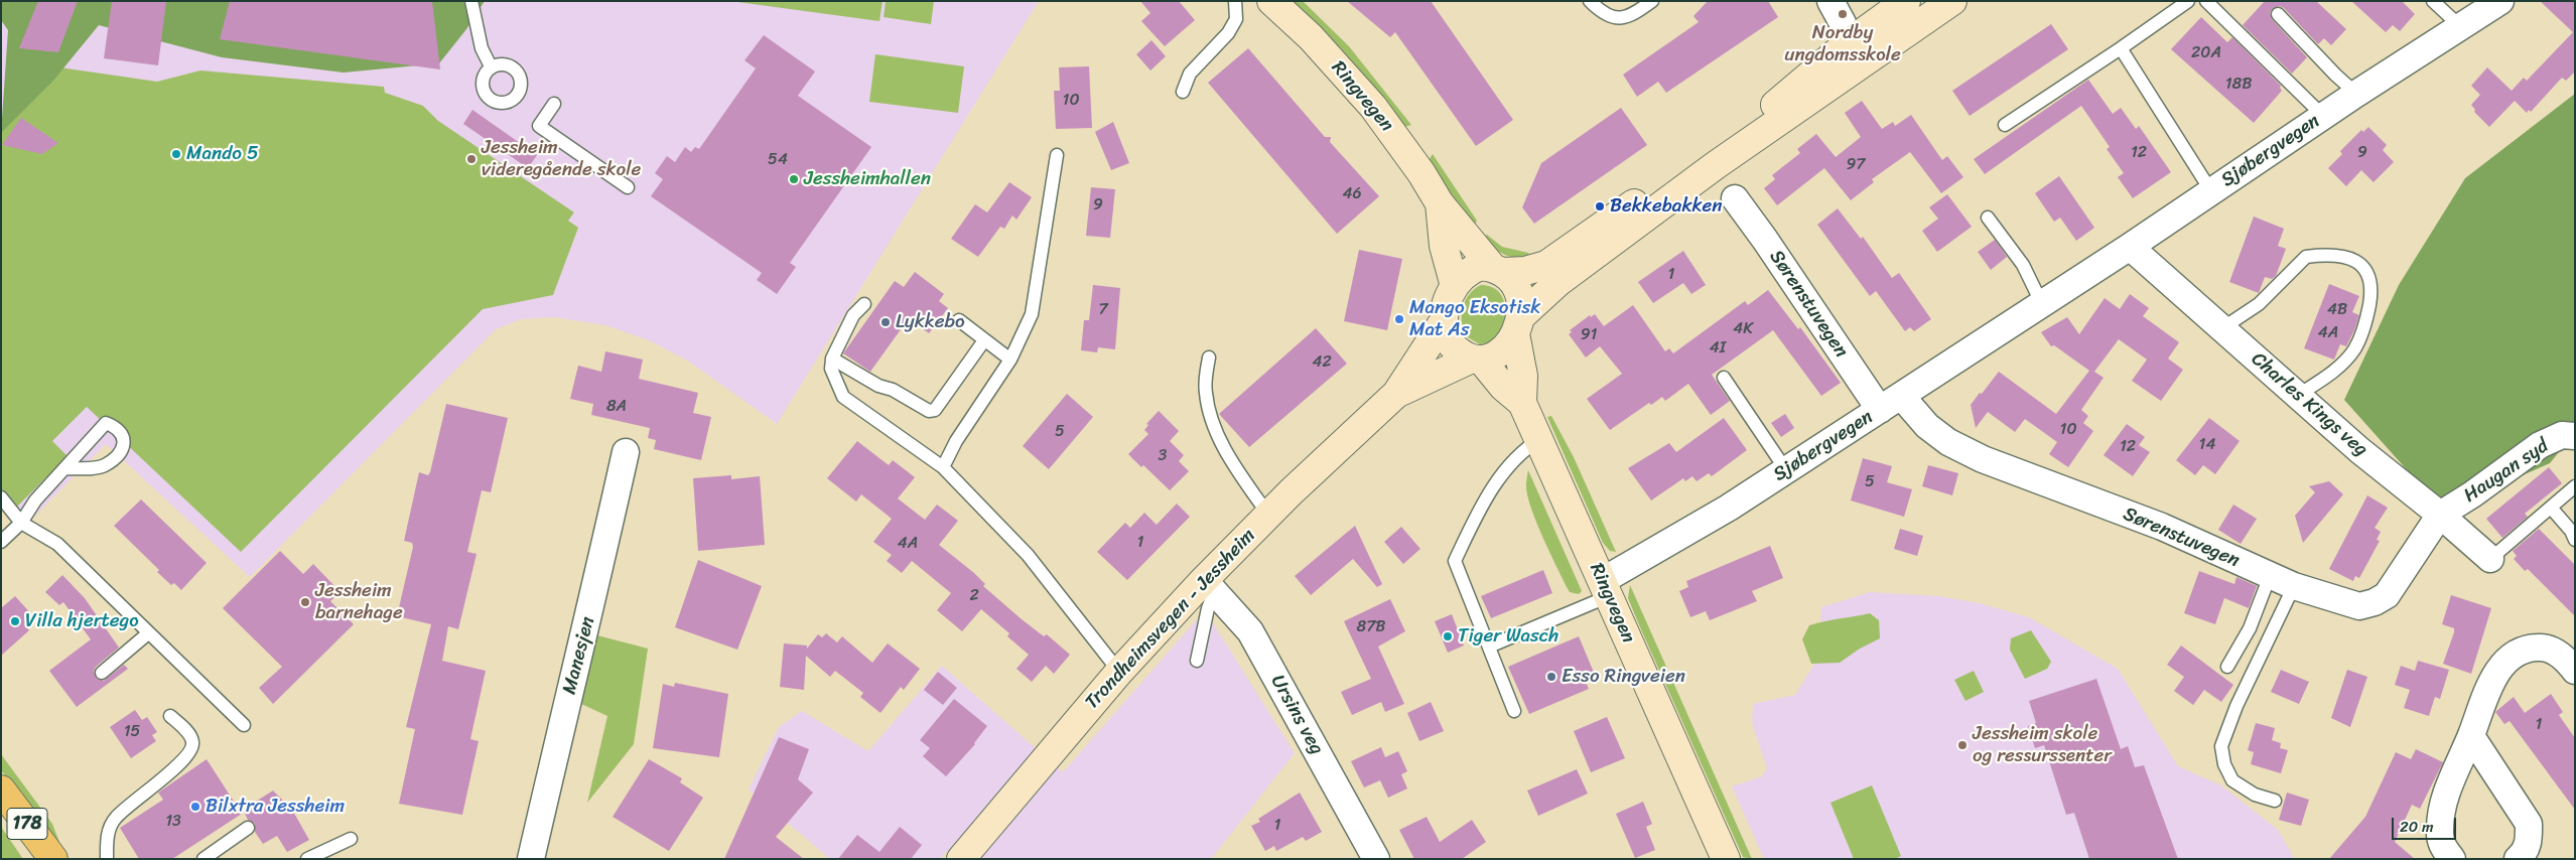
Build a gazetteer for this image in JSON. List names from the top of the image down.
{
  "streets": {
    "main road": ["Ringvegen", "Trondheimsvegen - Jessheim", "178"],
    "street": [
      "Sjøbergvegen",
      "Sørenstuvegen",
      "Charles Kings veg",
      "Haugan syd",
      "Manesjen",
      "Ursins veg"
    ]
  },
  "crossings": [
    ["Ringvegen", "Sjøbergvegen"],
    ["Ringvegen", "Trondheimsvegen - Jessheim"],
    ["Sjøbergvegen", "Sørenstuvegen"],
    ["Sjøbergvegen", "Charles Kings veg"],
    ["Sørenstuvegen", "Charles Kings veg"],
    ["Sørenstuvegen", "Haugan syd"],
    ["Charles Kings veg", "Haugan syd"],
    ["Trondheimsvegen - Jessheim", "Ursins veg"]
  ],
  "places": [
    "Nordby ungdomsskole",
    "Mando 5",
    "Jessheim videregående skole",
    "Jessheimhallen",
    "Bekkebakken",
    "Mango Eksotisk Mat As",
    "Lykkebo",
    "Jessheim barnehage",
    "Villa hjertego",
    "Tiger Wasch",
    "Esso Ringveien",
    "Jessheim skole og ressurssenter",
    "Bilxtra Jessheim"
  ],
  "house_numbers": [
    "20A",
    "18B",
    "10",
    "12",
    "9",
    "54",
    "97",
    "46",
    "9",
    "1",
    "7",
    "4B",
    "4K",
    "4A",
    "91",
    "4I",
    "42",
    "8A",
    "10",
    "5",
    "14",
    "12",
    "3",
    "5",
    "1",
    "4A",
    "2",
    "87B",
    "1",
    "15",
    "13",
    "1"
  ],
  "scale_bar": "20 m"
}
